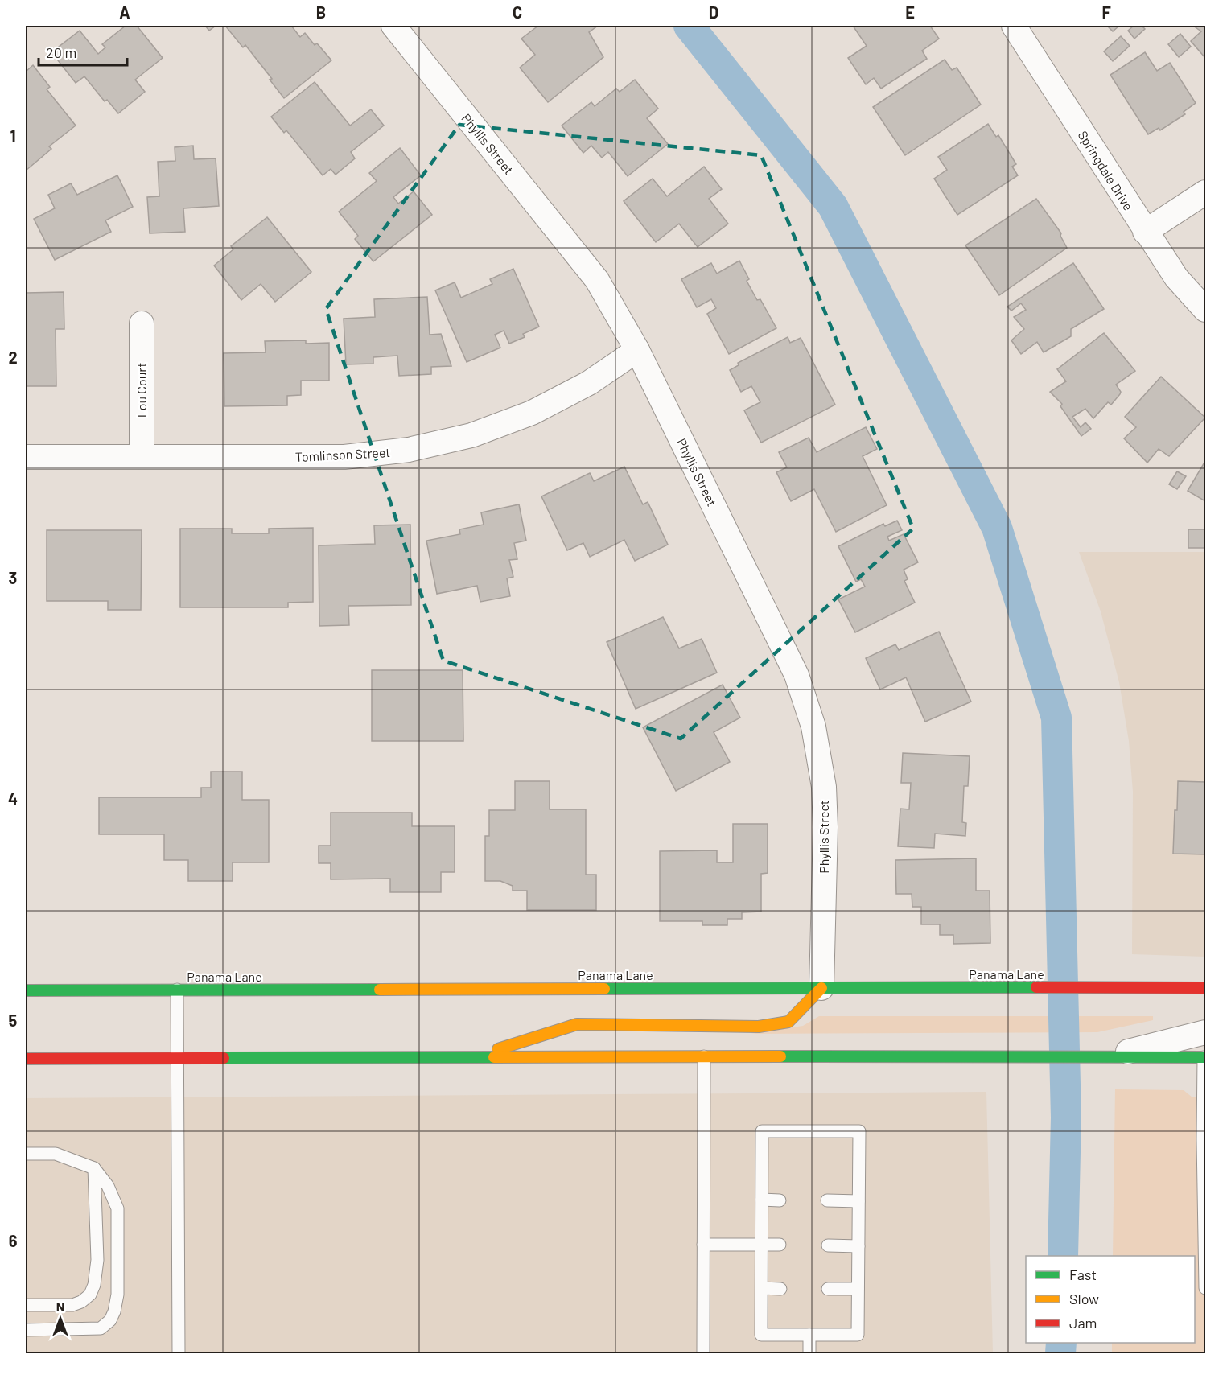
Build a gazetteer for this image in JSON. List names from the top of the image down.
{
  "streets": {
    "main road": ["Panama Lane"],
    "street": [
      "Phyllis Street",
      "Springdale Drive",
      "Lou Court",
      "Tomlinson Street"
    ]
  },
  "crossings": [
    ["Phyllis Street", "Tomlinson Street"],
    ["Phyllis Street", "Panama Lane"],
    ["Lou Court", "Tomlinson Street"]
  ],
  "legend": ["Fast", "Slow", "Jam"],
  "scale_bar": "20 m",
  "north": "top",
  "grid": {
    "columns": [
      "A",
      "B",
      "C",
      "D",
      "E",
      "F"
    ],
    "rows": [
      "1",
      "2",
      "3",
      "4",
      "5",
      "6"
    ]
  }
}
